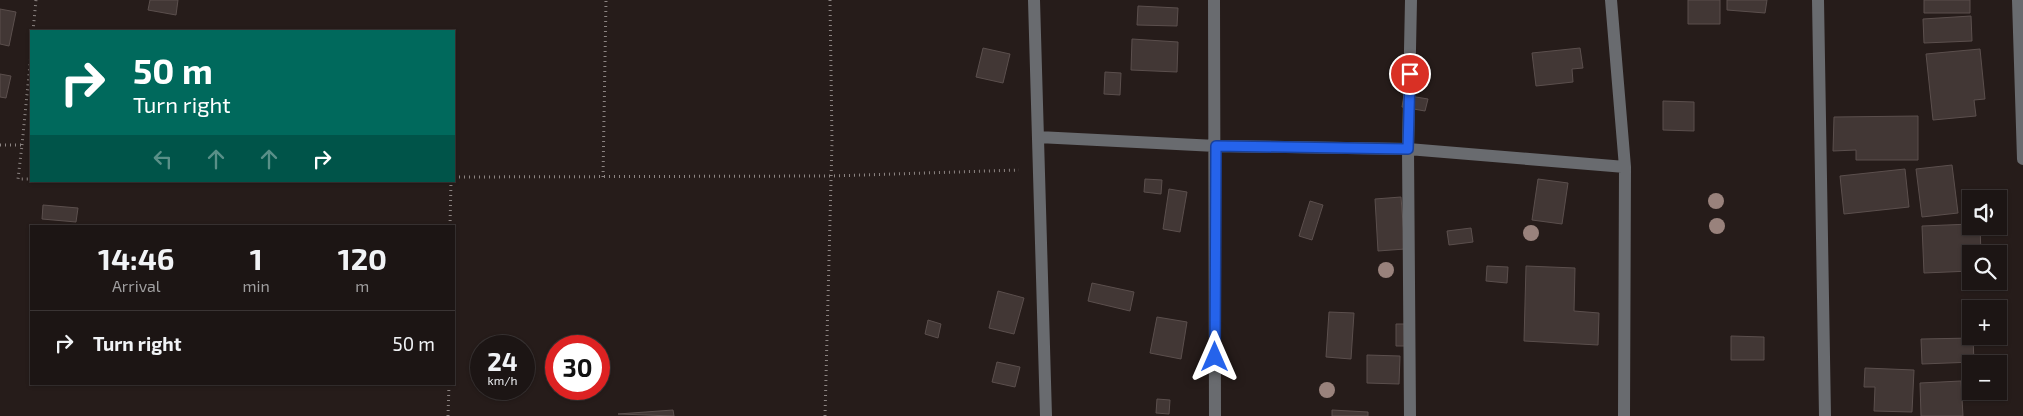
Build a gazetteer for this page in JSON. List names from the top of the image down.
{
  "page": {
    "turn": ["50 m", "Turn right"],
    "map_buttons": ["+", "−"],
    "eta": [
      "14:46",
      "Arrival",
      "1",
      "min",
      "120",
      "m"
    ],
    "list": [
      {
        "name": "Turn right",
        "value": "50 m"
      }
    ],
    "speed": "24 km/h",
    "limit": "30"
  }
}
